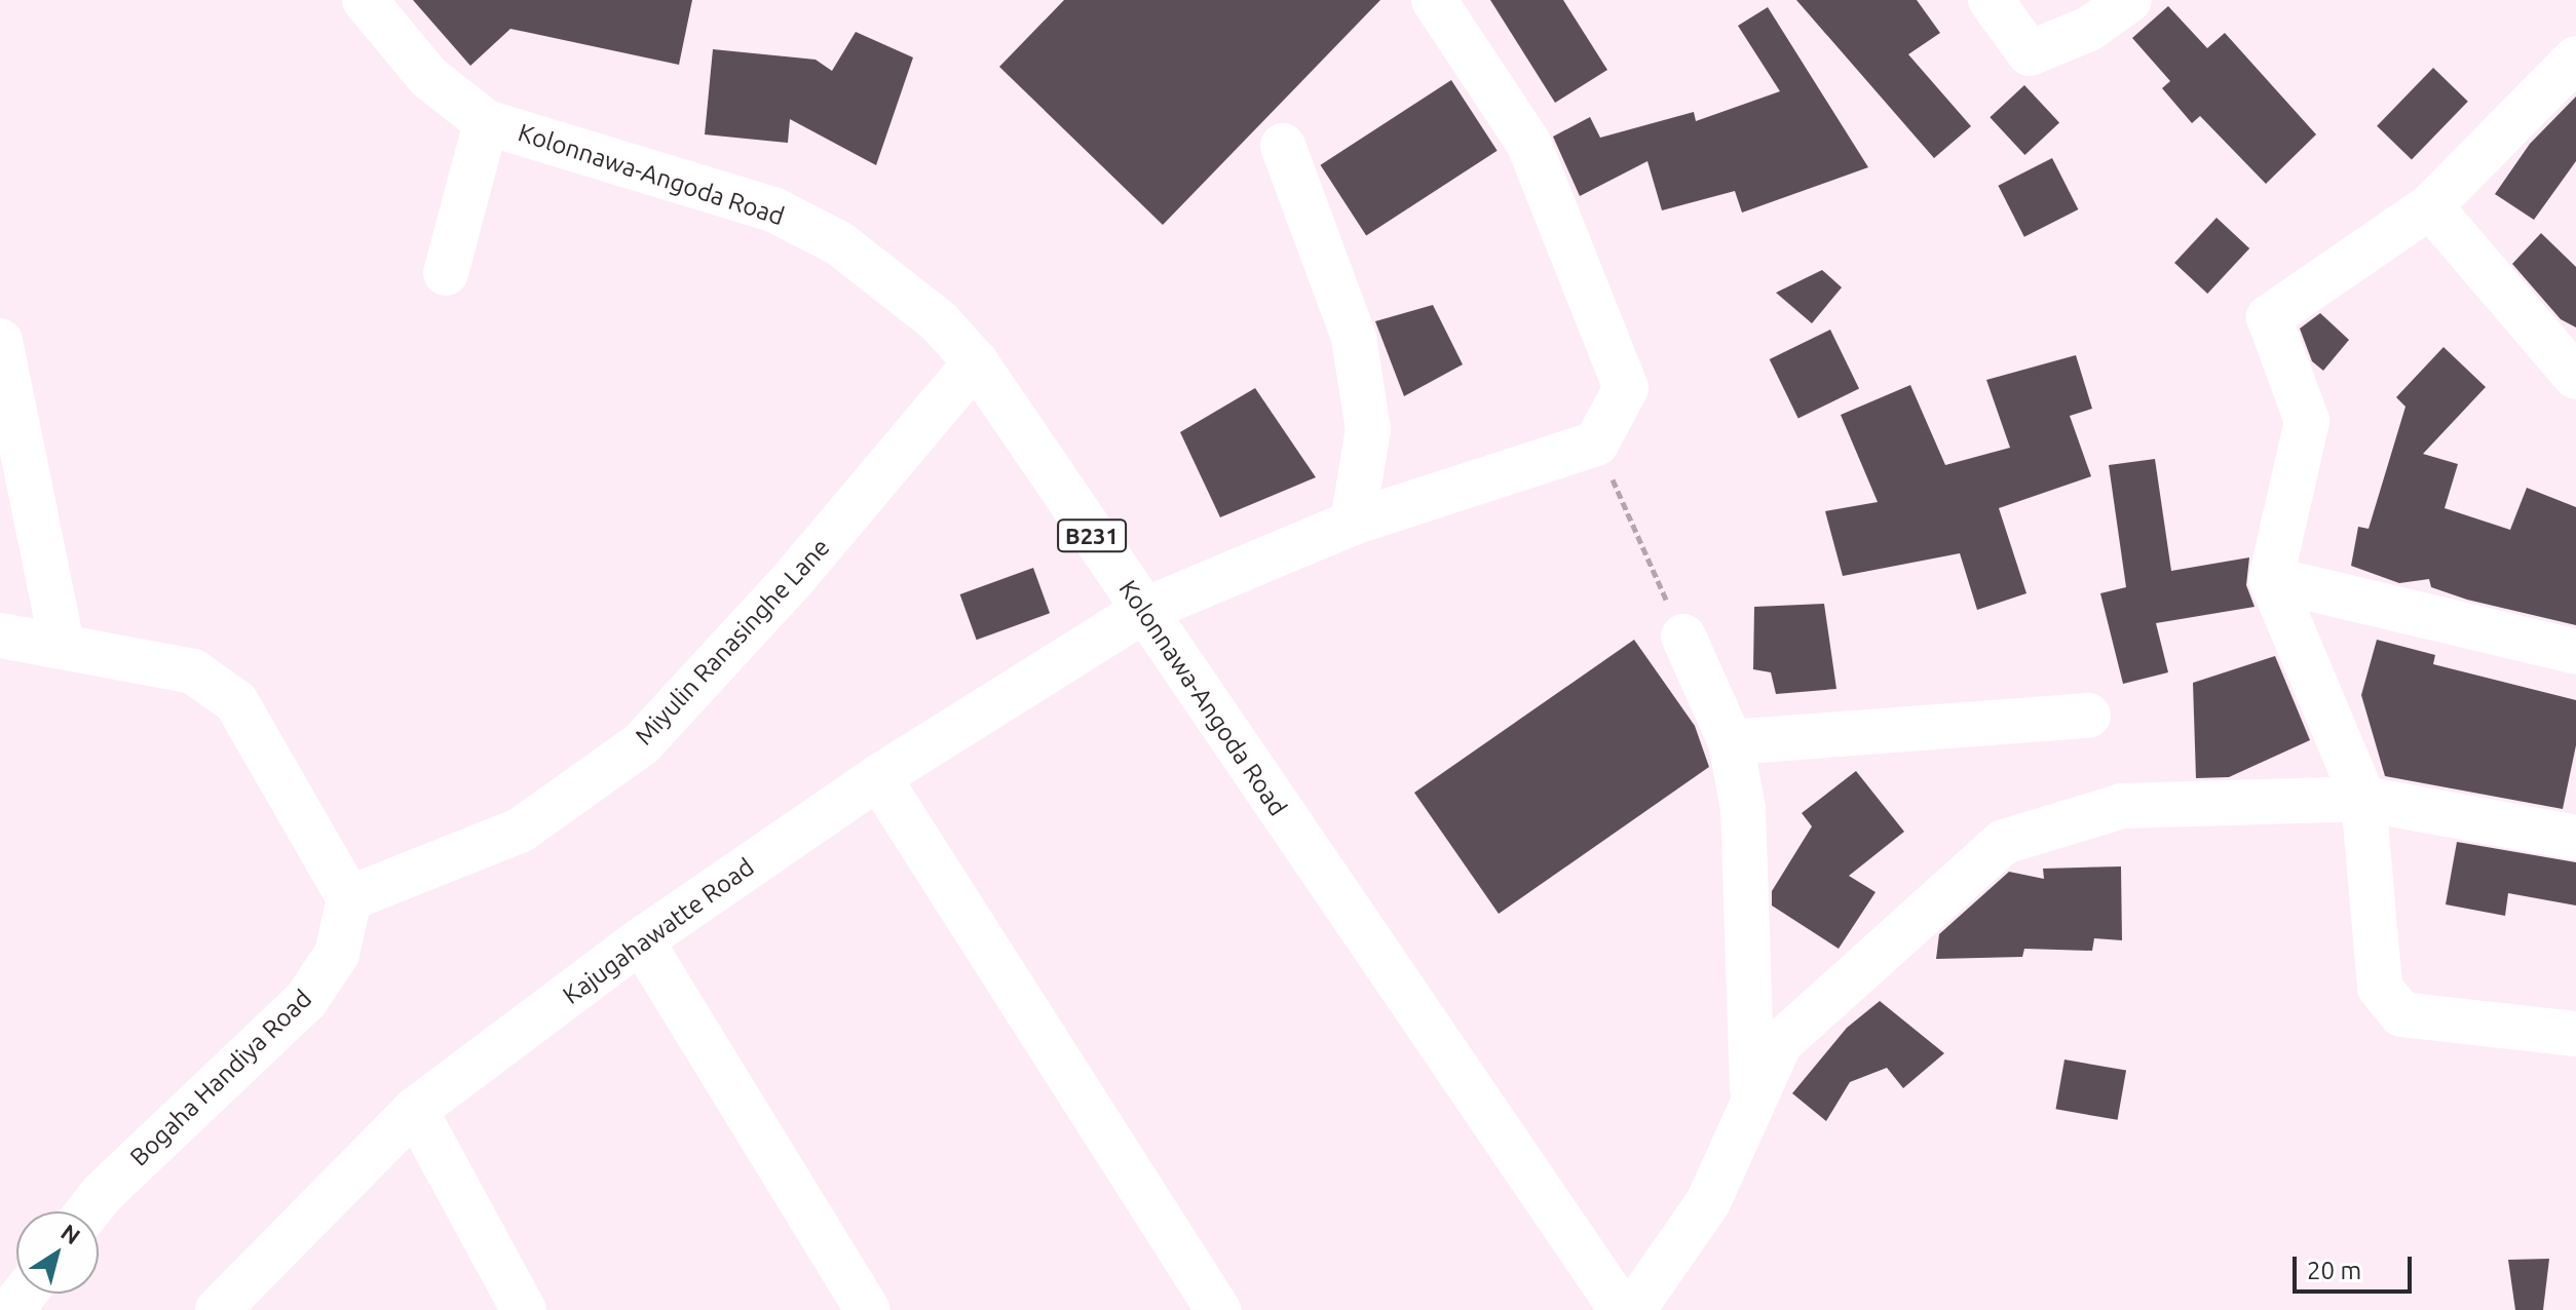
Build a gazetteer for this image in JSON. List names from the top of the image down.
{
  "streets": {
    "street": [
      "Kolonnawa-Angoda Road",
      "B231",
      "Miyulin Ranasinghe Lane",
      "Kajugahawatte Road",
      "Bogaha Handiya Road"
    ]
  },
  "crossings": [
    ["Kolonnawa-Angoda Road", "Miyulin Ranasinghe Lane"],
    ["Kolonnawa-Angoda Road", "Kajugahawatte Road"],
    ["Miyulin Ranasinghe Lane", "Bogaha Handiya Road"]
  ],
  "scale_bar": "20 m",
  "north": "top right"
}
